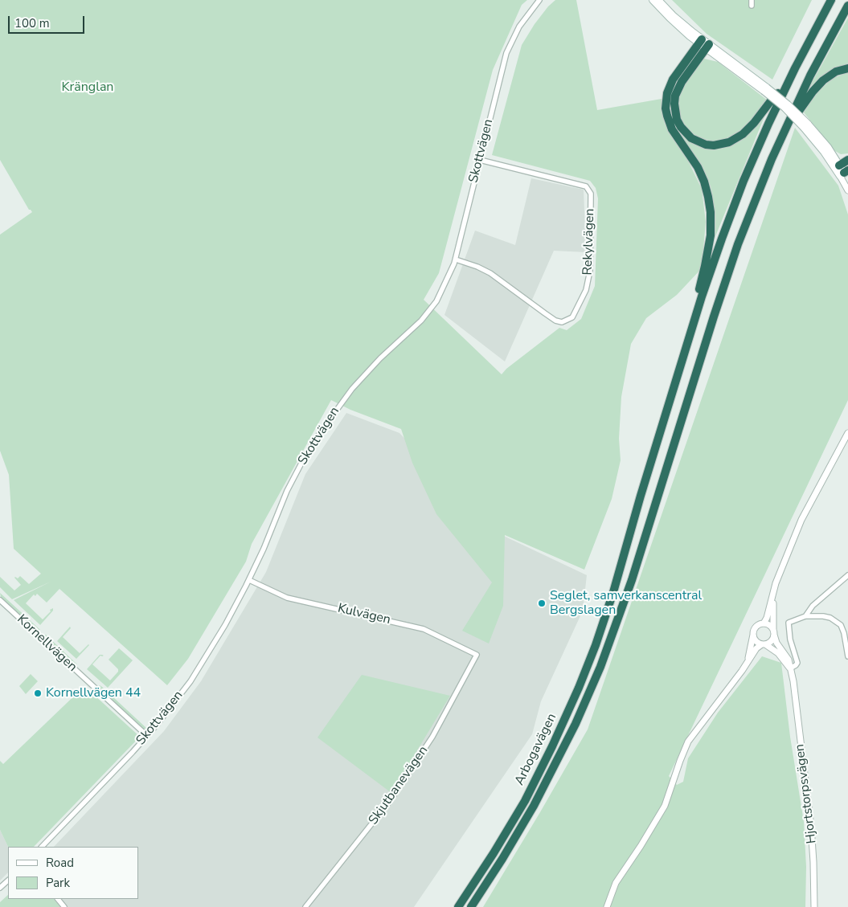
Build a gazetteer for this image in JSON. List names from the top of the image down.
{
  "streets": {
    "highway": ["Arbogavägen"],
    "street": [
      "Skottvägen",
      "Rekylvägen",
      "Kulvägen",
      "Kornellvägen",
      "Skjutbanevägen",
      "Hjortstorpsvägen"
    ]
  },
  "crossings": [
    ["Skottvägen", "Rekylvägen"],
    ["Skottvägen", "Kulvägen"],
    ["Skottvägen", "Kornellvägen"],
    ["Kulvägen", "Skjutbanevägen"]
  ],
  "parks": ["Kränglan"],
  "places": ["Seglet, samverkanscentral Bergslagen", "Kornellvägen 44"],
  "legend": ["Road", "Park"],
  "scale_bar": "100 m"
}
